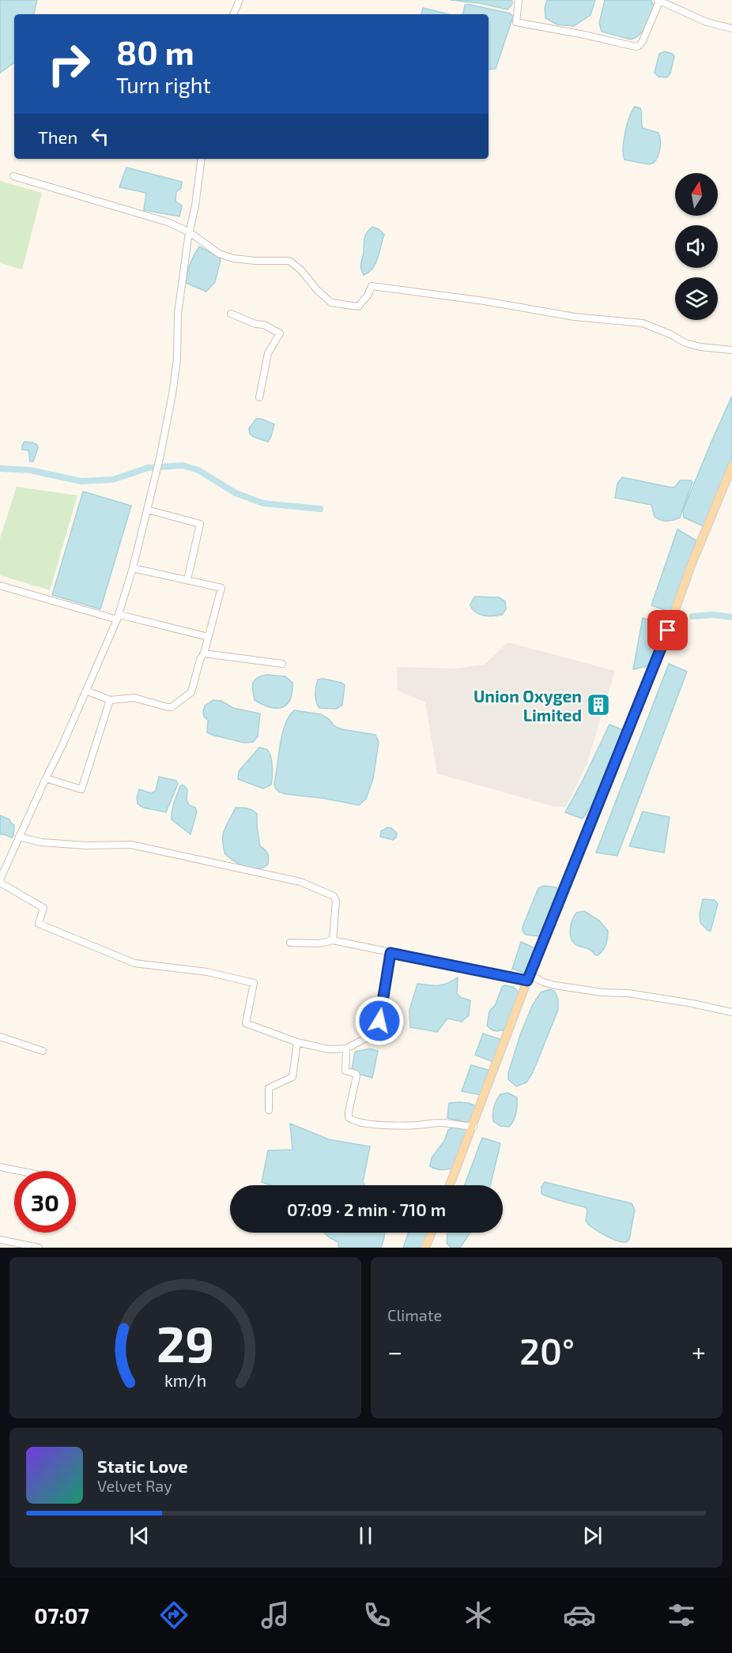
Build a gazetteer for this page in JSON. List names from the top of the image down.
{
  "places": {
    "building": ["Union Oxygen Limited"]
  },
  "north": "top",
  "page": {
    "turn": ["80 m", "Turn right"],
    "then": "Then",
    "limit": "30",
    "trip": "07:09 · 2 min · 710 m",
    "tile": "Climate",
    "heat": ["−", "20°", "+"],
    "song": ["Static Love", "Velvet Ray"],
    "tabs": "07:07",
    "gauge": ["29", "km/h"]
  }
}
